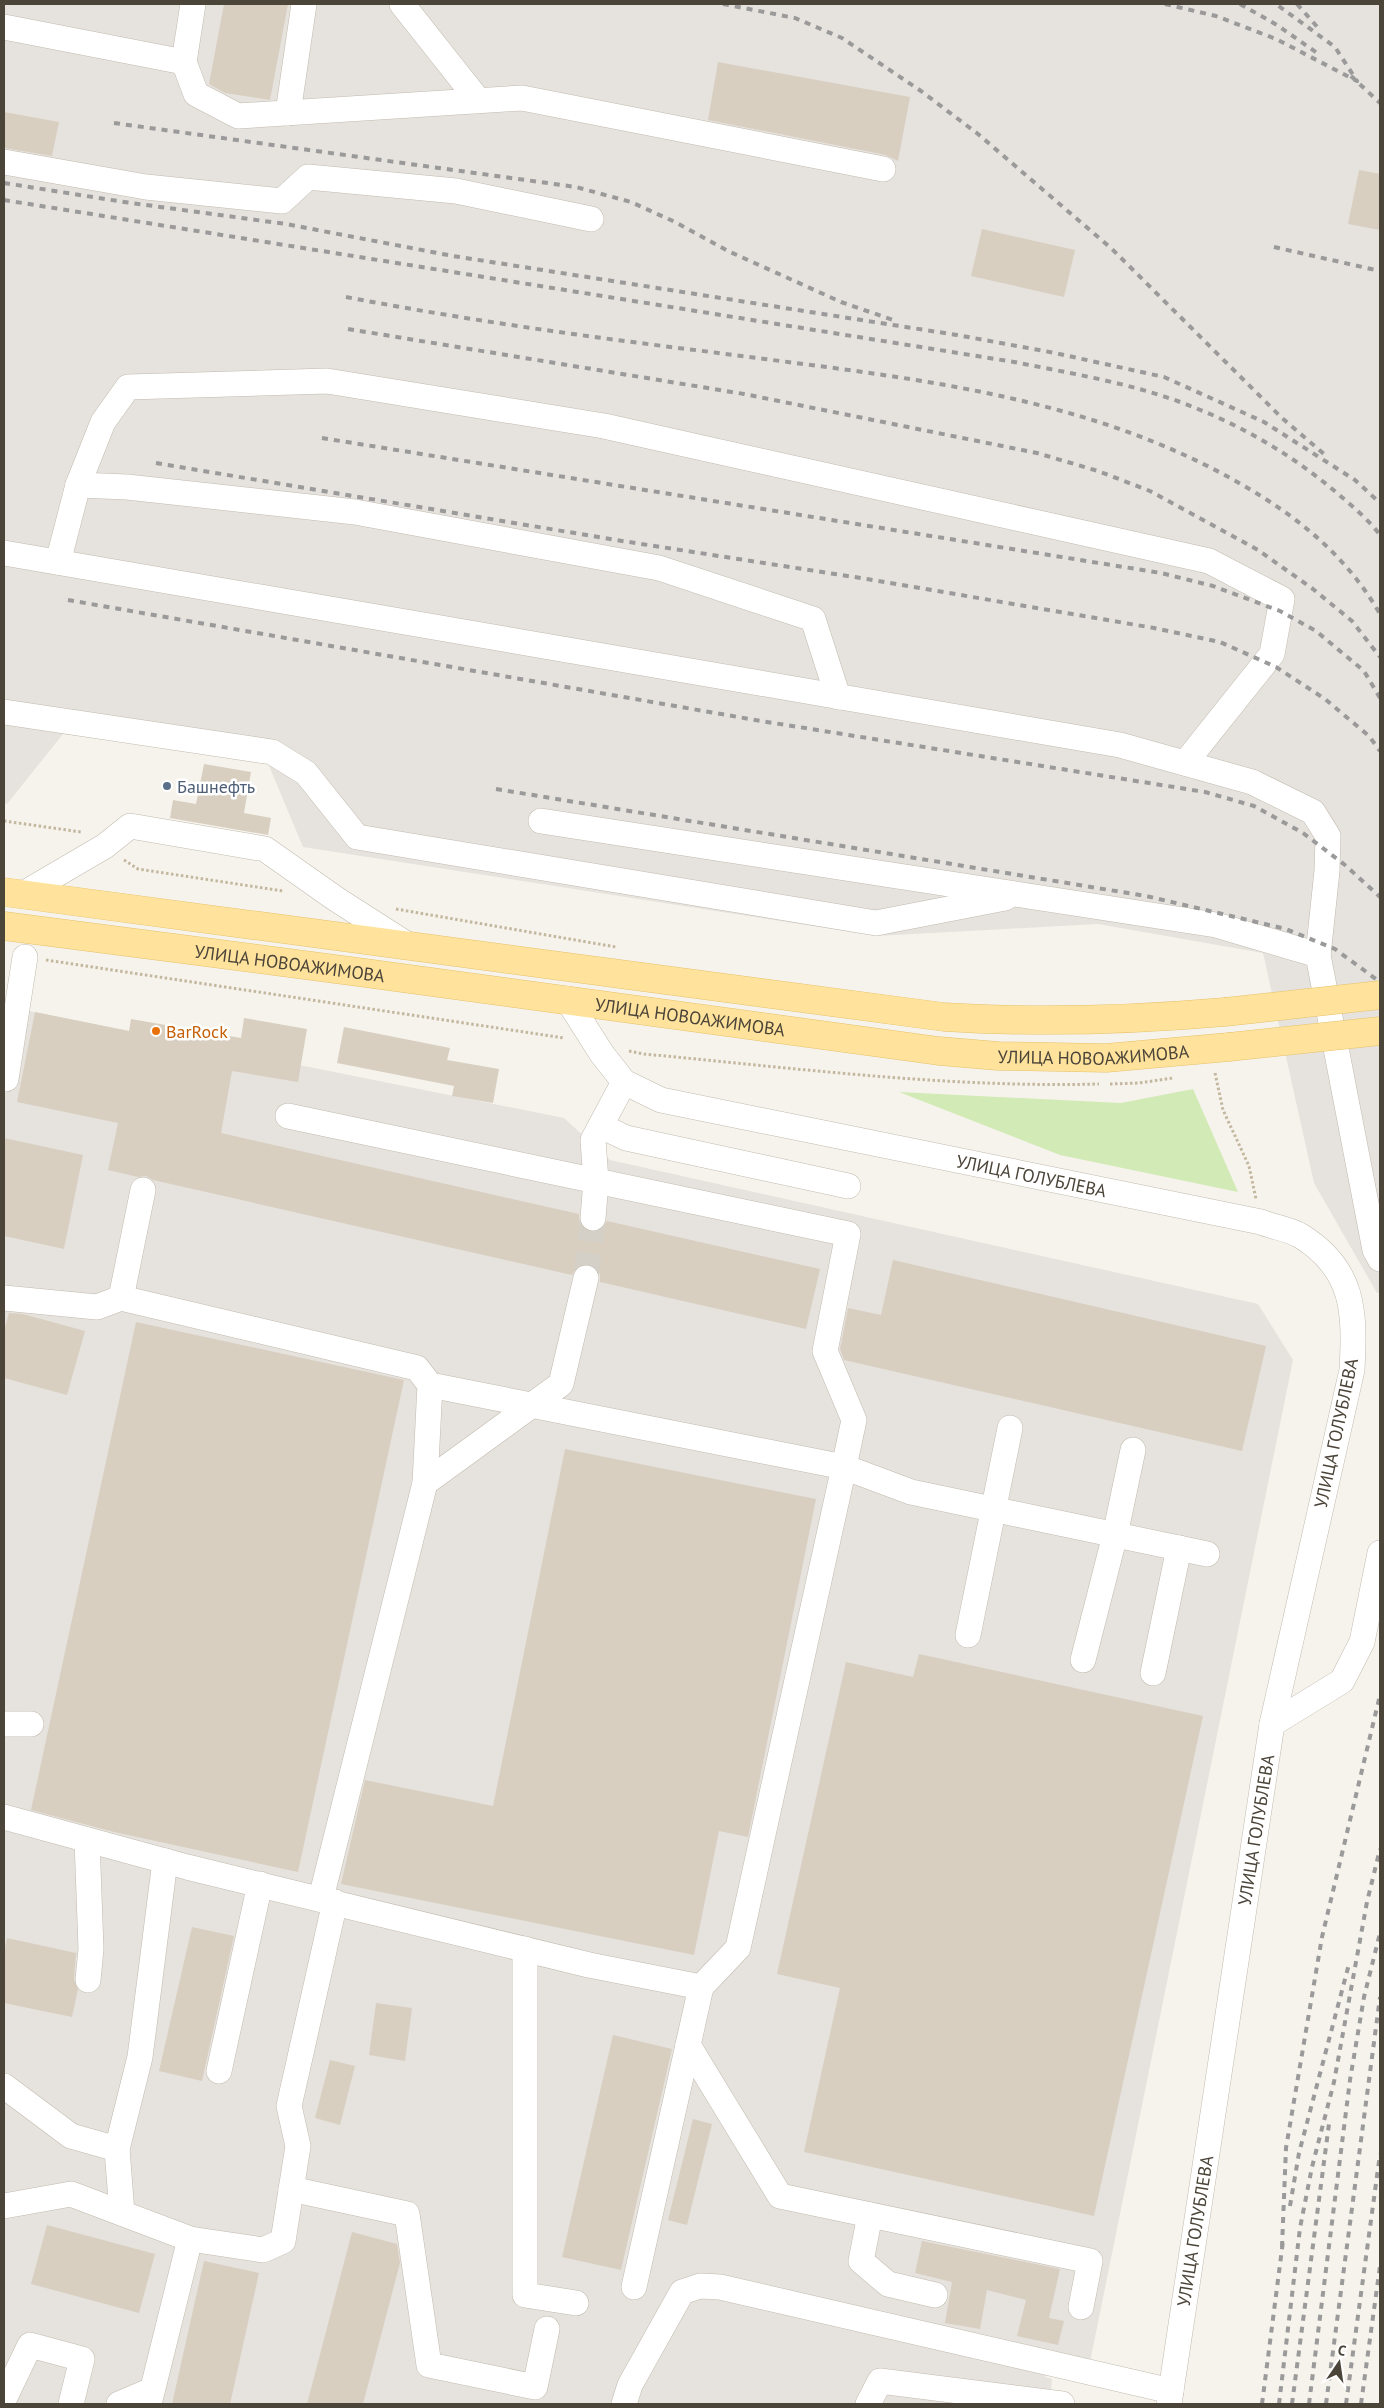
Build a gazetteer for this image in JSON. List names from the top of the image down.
{
  "streets": {
    "main road": ["УЛИЦА НОВОАЖИМОВА"],
    "street": ["УЛИЦА ГОЛУБЛЕВА"]
  },
  "crossings": [
    ["УЛИЦА НОВОАЖИМОВА", "УЛИЦА ГОЛУБЛЕВА"]
  ],
  "places": ["Башнефть", "BarRock"],
  "north": "top"
}
